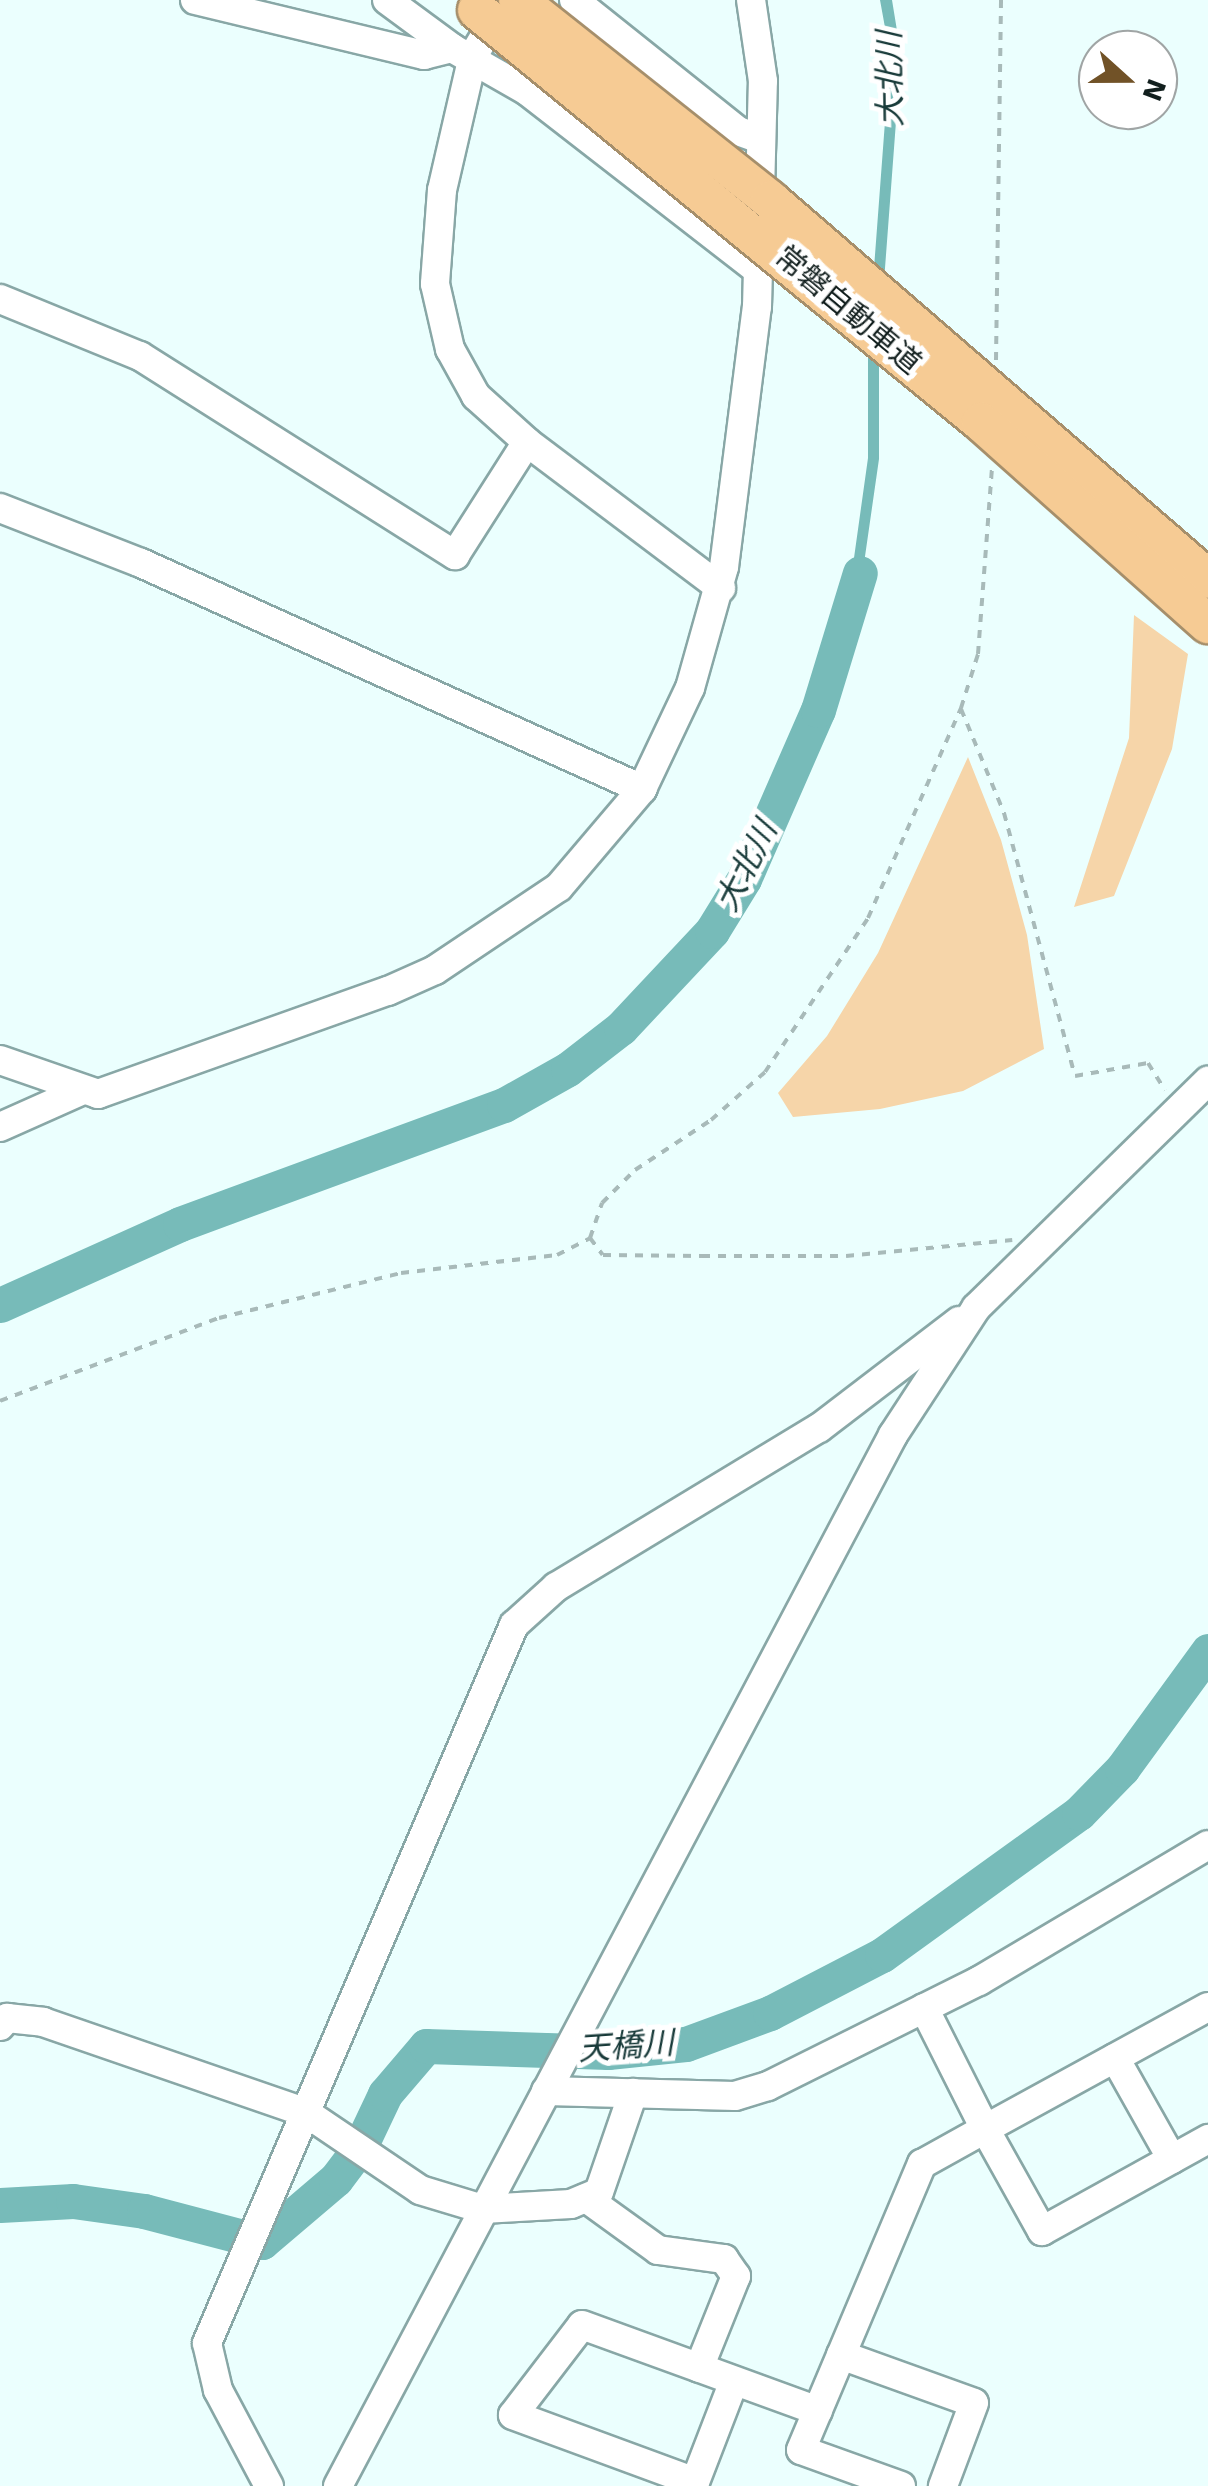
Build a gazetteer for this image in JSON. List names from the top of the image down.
{
  "streets": {
    "highway": ["常磐自動車道"]
  },
  "water": ["大北川", "天橋川"],
  "north": "right"
}
